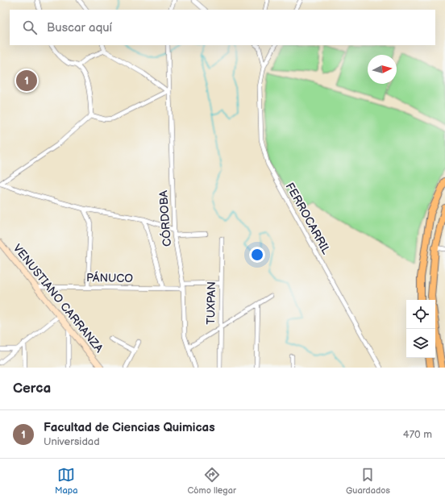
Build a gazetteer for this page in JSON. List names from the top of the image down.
{
  "streets": {
    "main road": ["VENUSTIANO CARRANZA"],
    "street": [
      "CÓRDOBA",
      "FERROCARRIL",
      "PÁNUCO",
      "TUXPAN"
    ]
  },
  "crossings": [
    ["CÓRDOBA", "PÁNUCO"],
    ["PÁNUCO", "VENUSTIANO CARRANZA"],
    ["PÁNUCO", "TUXPAN"]
  ],
  "north": "right",
  "page": {
    "search": "Buscar aquí",
    "pins": "1",
    "heading": "Cerca",
    "list": [
      {
        "mark": "1",
        "name": "Facultad de Ciencias Quimicas",
        "note": "Universidad",
        "value": "470 m"
      }
    ],
    "nav": ["Mapa", "Cómo llegar", "Guardados"]
  }
}
